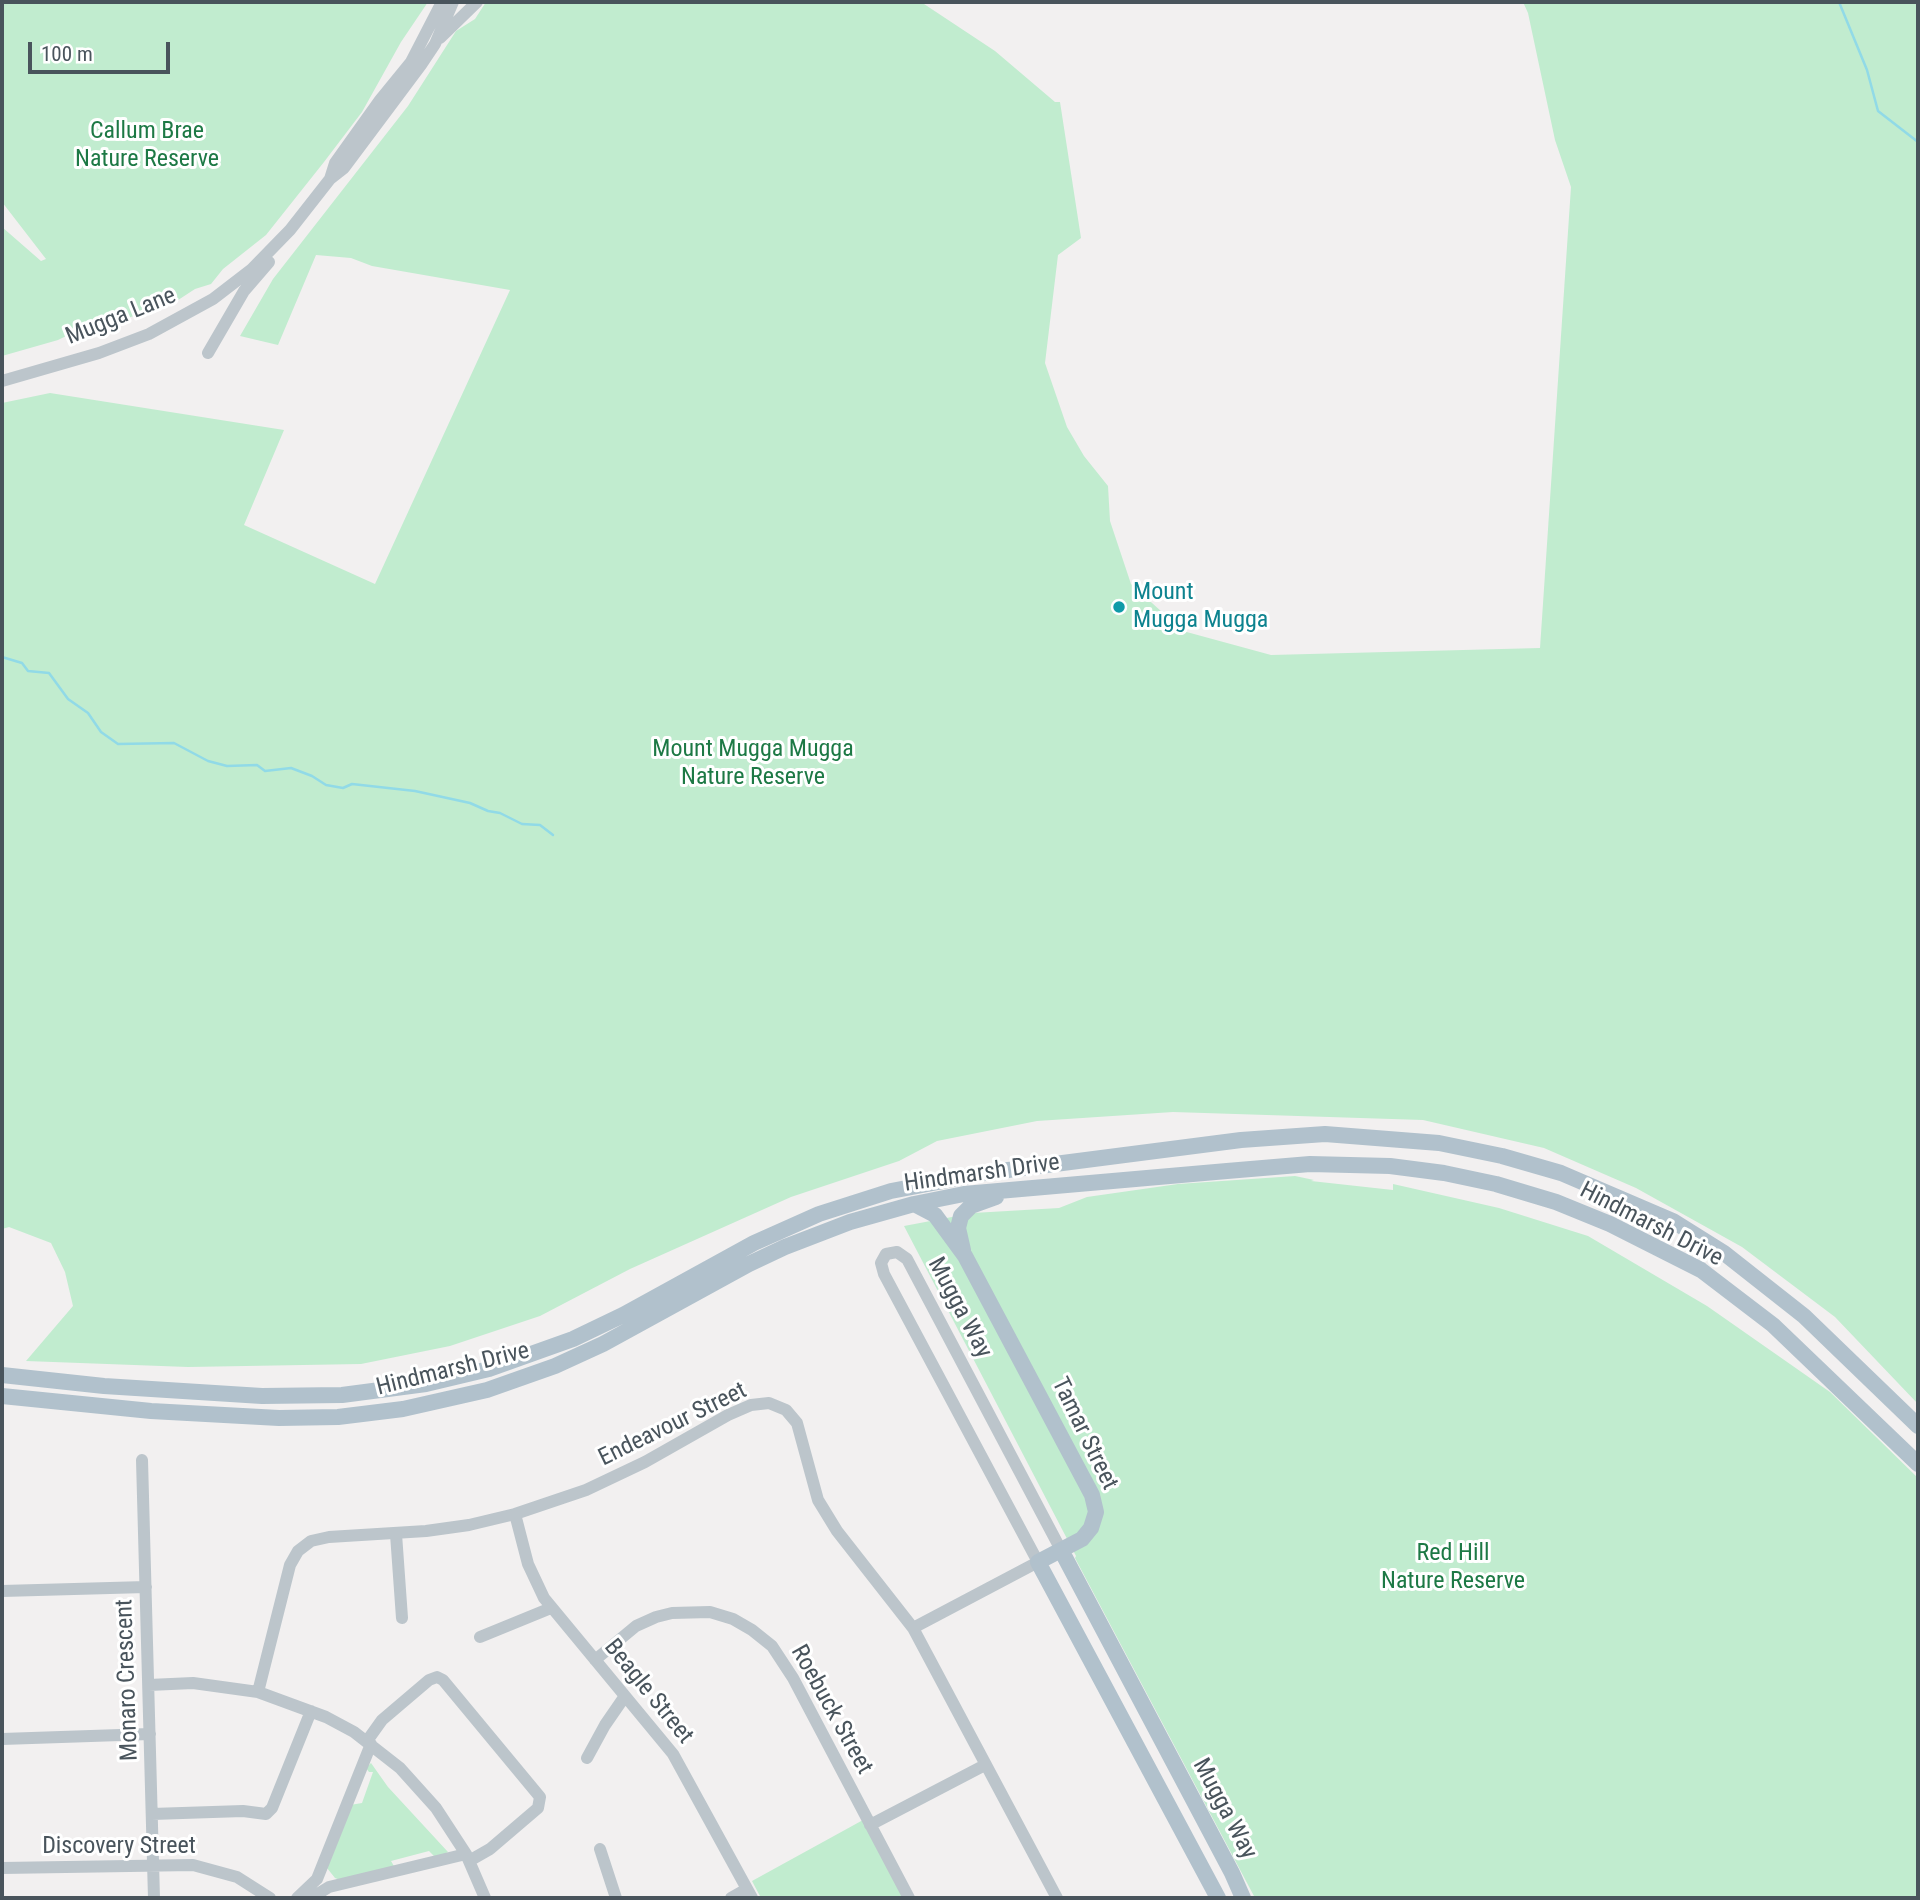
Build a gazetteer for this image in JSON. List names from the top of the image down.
{
  "streets": {
    "main road": ["Hindmarsh Drive", "Mugga Way", "Tamar Street"],
    "street": [
      "Mugga Lane",
      "Endeavour Street",
      "Monaro Crescent",
      "Beagle Street",
      "Roebuck Street",
      "Discovery Street"
    ]
  },
  "crossings": [
    ["Hindmarsh Drive", "Tamar Street"],
    ["Mugga Way", "Tamar Street"],
    ["Endeavour Street", "Tamar Street"],
    ["Endeavour Street", "Beagle Street"],
    ["Monaro Crescent", "Discovery Street"],
    ["Beagle Street", "Roebuck Street"]
  ],
  "parks": ["Callum Brae Nature Reserve", "Mount Mugga Mugga Nature Reserve", "Red Hill Nature Reserve"],
  "places": ["Mount Mugga Mugga"],
  "scale_bar": "100 m"
}
